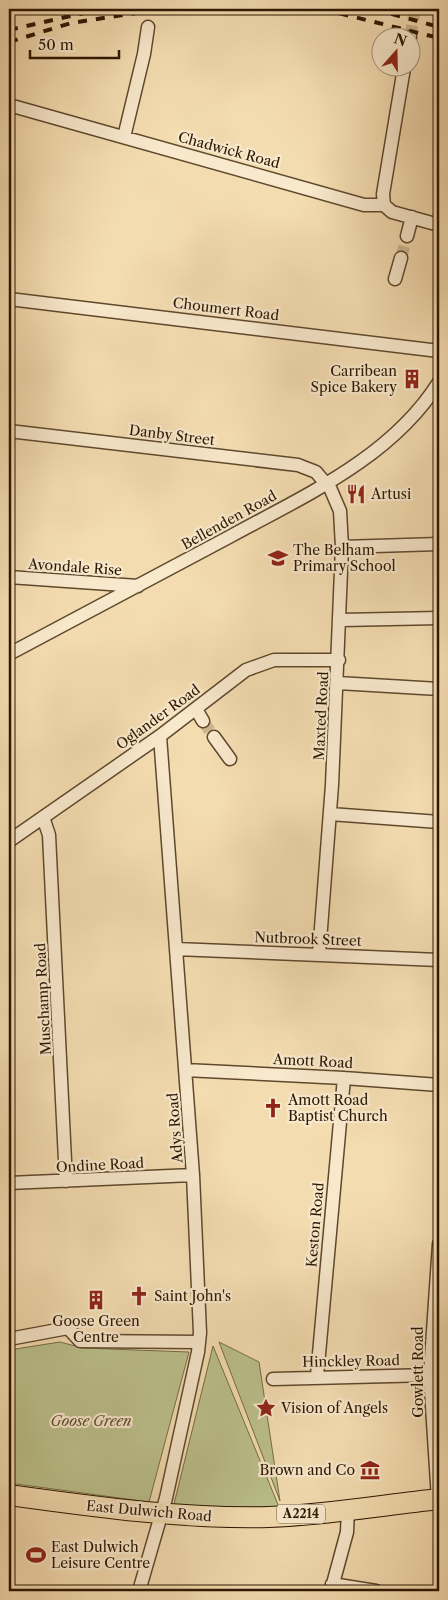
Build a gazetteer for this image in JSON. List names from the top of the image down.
{
  "streets": {
    "main road": ["East Dulwich Road", "A2214"],
    "street": [
      "Chadwick Road",
      "Choumert Road",
      "Danby Street",
      "Bellenden Road",
      "Avondale Rise",
      "Maxted Road",
      "Oglander Road",
      "Nutbrook Street",
      "Muschamp Road",
      "Amott Road",
      "Adys Road",
      "Ondine Road",
      "Keston Road",
      "Hinckley Road",
      "Gowlett Road"
    ]
  },
  "crossings": [
    ["Danby Street", "Bellenden Road"],
    ["Danby Street", "Maxted Road"],
    ["Bellenden Road", "Avondale Rise"],
    ["Bellenden Road", "Maxted Road"],
    ["Maxted Road", "Oglander Road"],
    ["Maxted Road", "Nutbrook Street"],
    ["Oglander Road", "Muschamp Road"],
    ["Oglander Road", "Adys Road"],
    ["Nutbrook Street", "Adys Road"],
    ["Muschamp Road", "Ondine Road"],
    ["Amott Road", "Adys Road"],
    ["Amott Road", "Keston Road"],
    ["Adys Road", "Ondine Road"],
    ["Adys Road", "East Dulwich Road"],
    ["Keston Road", "Hinckley Road"],
    ["Hinckley Road", "Gowlett Road"],
    ["Gowlett Road", "East Dulwich Road"]
  ],
  "parks": ["Goose Green"],
  "places": {
    "building": ["Carribean Spice Bakery", "Goose Green Centre"],
    "restaurant": ["Artusi"],
    "school or university": ["The Belham Primary School"],
    "church": ["Amott Road Baptist Church", "Saint John's"],
    "place": ["Vision of Angels"],
    "museum": ["Brown and Co"],
    "sports": ["East Dulwich Leisure Centre"]
  },
  "scale_bar": "50 m",
  "north": "top"
}
